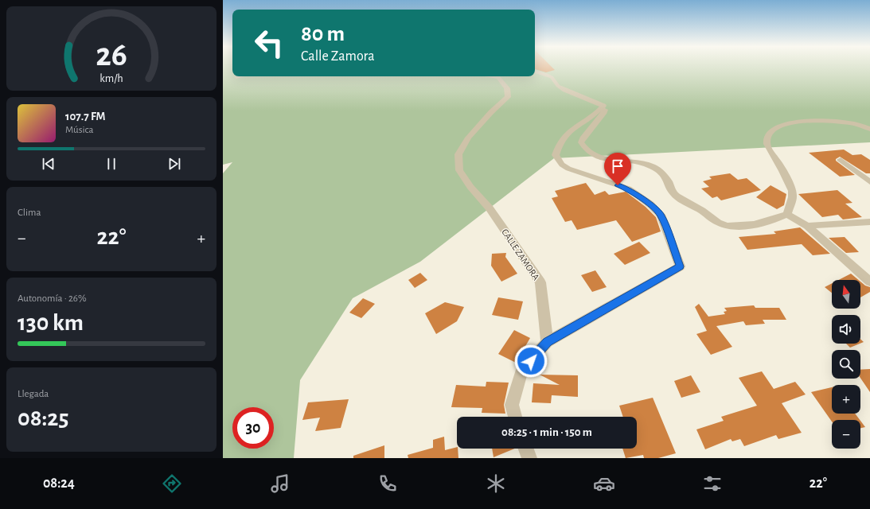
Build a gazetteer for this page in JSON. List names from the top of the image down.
{
  "streets": {
    "street": ["CALLE ZAMORA"]
  },
  "north": "top",
  "page": {
    "turn": ["80 m", "Calle Zamora"],
    "song": ["107.7 FM", "Música"],
    "tile": [
      "Clima",
      ["Autonomía · 26%", "130 km"],
      ["Llegada", "08:25"]
    ],
    "heat": ["−", "22°", "+"],
    "map_buttons": ["+", "−"],
    "limit": "30",
    "trip": "08:25 · 1 min · 150 m",
    "tabs": ["08:24", "22°"],
    "gauge": ["26", "km/h"]
  }
}
